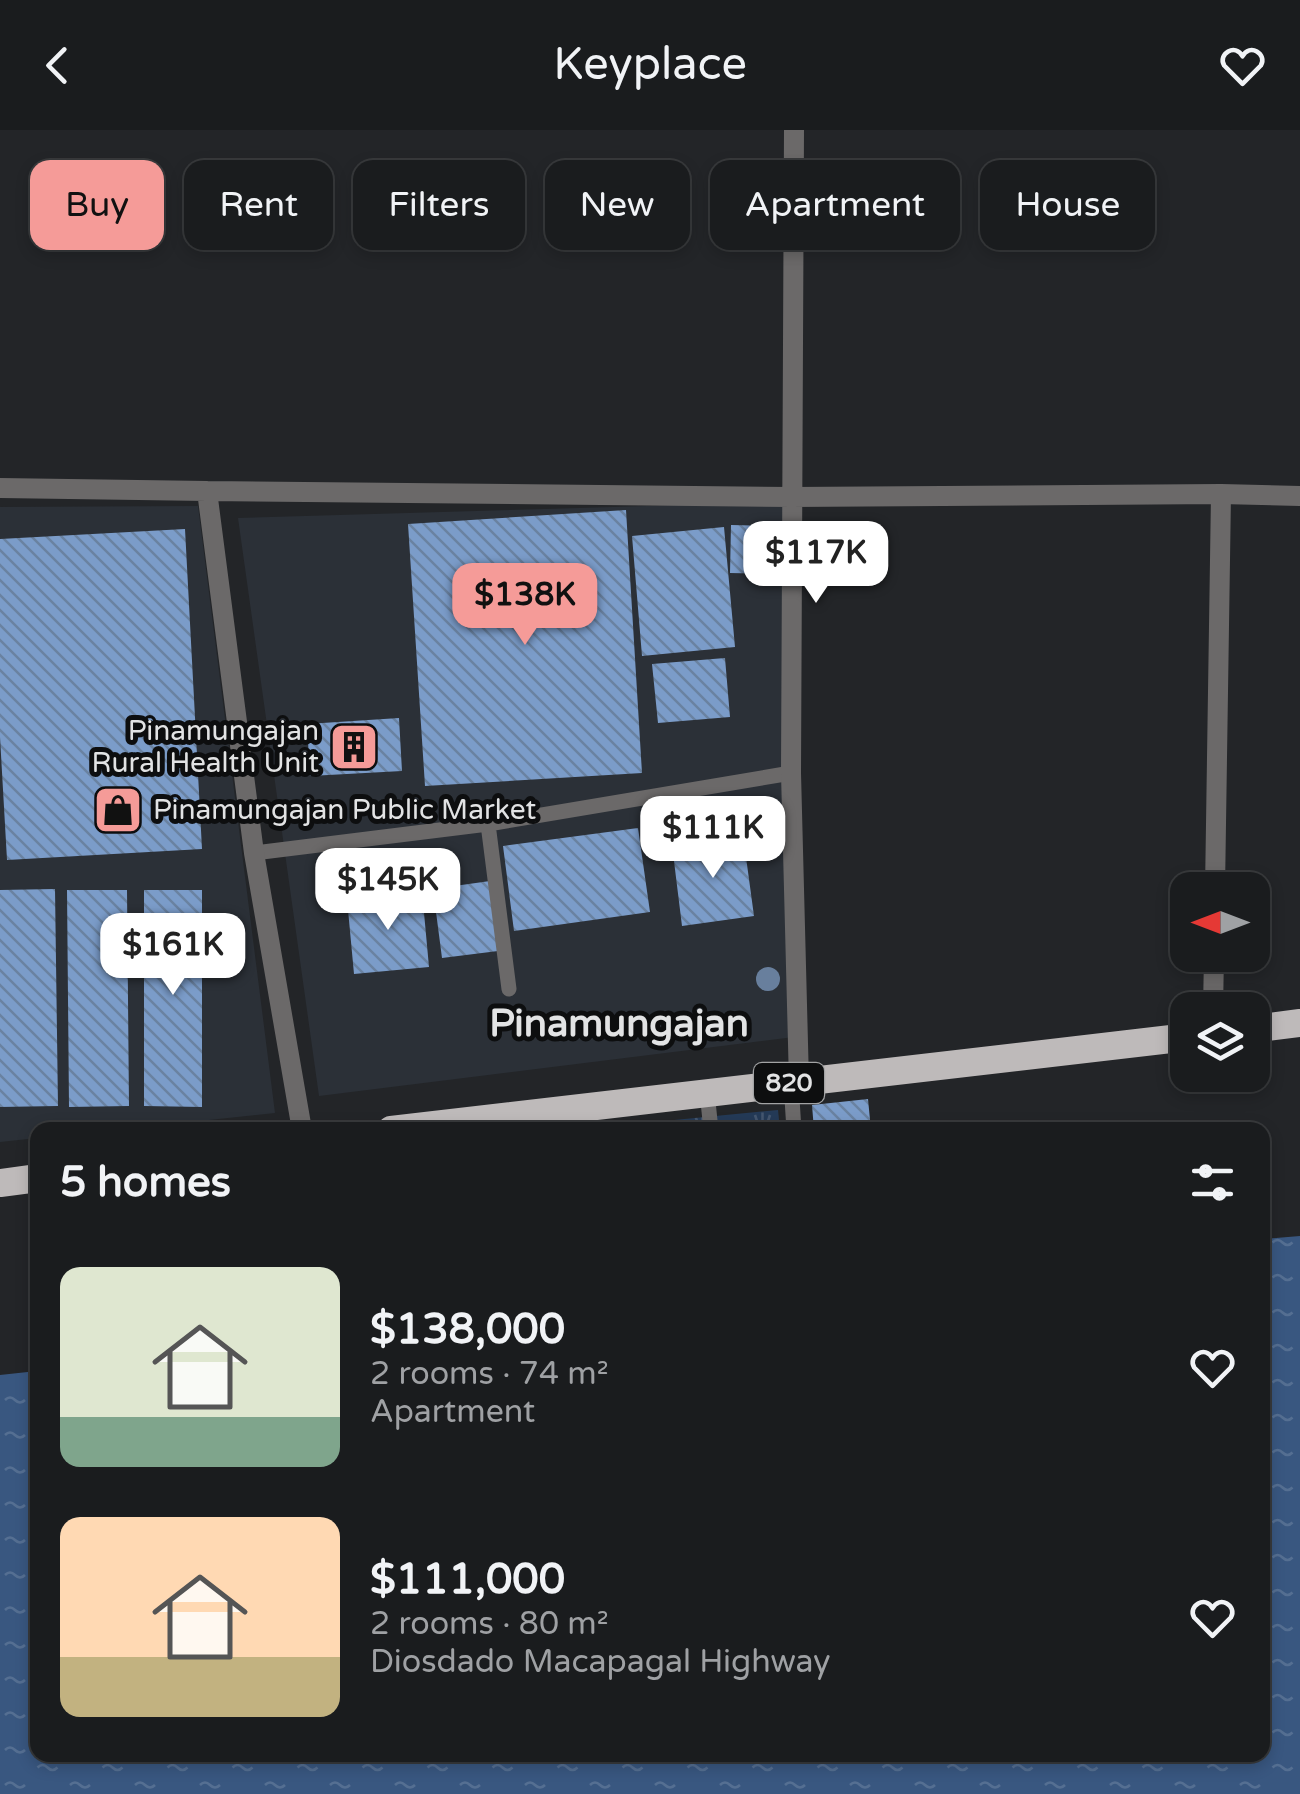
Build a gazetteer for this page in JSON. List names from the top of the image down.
{
  "streets": {
    "highway": ["820"]
  },
  "districts": ["Pinamungajan"],
  "places": {
    "building": ["Pinamungajan Rural Health Unit"],
    "shop": ["Pinamungajan Public Market"]
  },
  "north": "left",
  "page": {
    "header": "Keyplace",
    "chip": [
      "Buy",
      "Rent",
      "Filters",
      "New",
      "Apartment",
      "House"
    ],
    "price": [
      "$117K",
      "$138K",
      "$111K",
      "$145K",
      "$161K"
    ],
    "heading": "5 homes",
    "list": [
      {
        "name": "$138,000",
        "note": "2 rooms · 74 m² · Apartment"
      },
      {
        "name": "$111,000",
        "note": "2 rooms · 80 m² · Diosdado Macapagal Highway"
      }
    ]
  }
}
